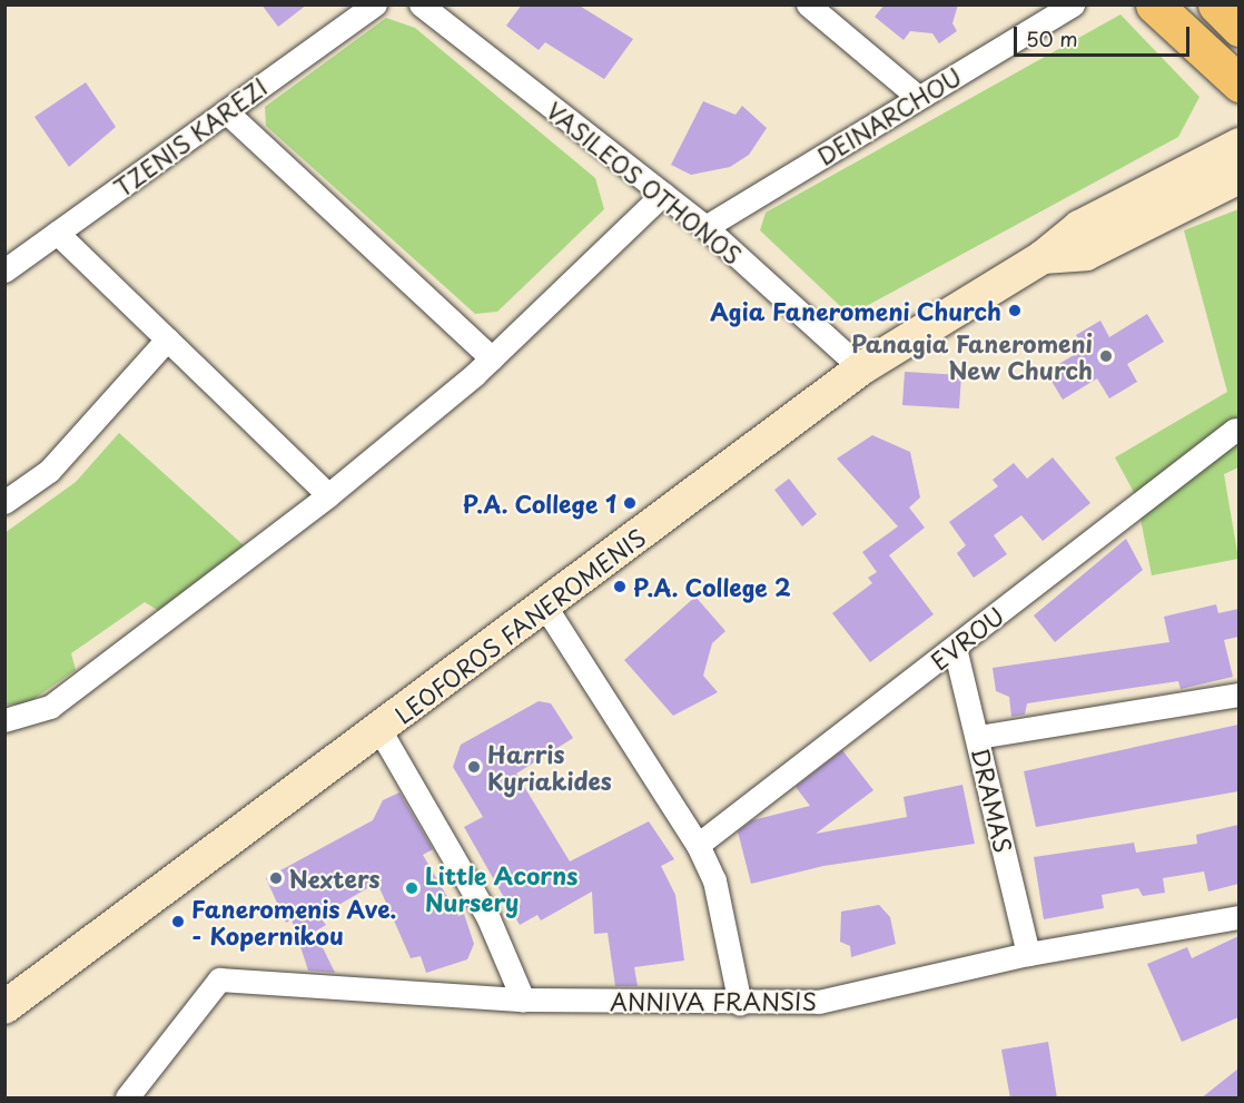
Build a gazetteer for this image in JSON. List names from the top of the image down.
{
  "streets": {
    "main road": ["LEOFOROS FANEROMENIS"],
    "street": [
      "DEINARCHOU",
      "TZENIS KAREZI",
      "VASILEOS OTHONOS",
      "EVROU",
      "DRAMAS",
      "ANNIVA FRANSIS"
    ]
  },
  "crossings": [
    ["DEINARCHOU", "VASILEOS OTHONOS"],
    ["VASILEOS OTHONOS", "LEOFOROS FANEROMENIS"],
    ["EVROU", "DRAMAS"],
    ["DRAMAS", "ANNIVA FRANSIS"]
  ],
  "places": [
    "Agia Faneromeni Church",
    "Panagia Faneromeni New Church",
    "P.A. College 1",
    "P.A. College 2",
    "Harris Kyriakides",
    "Nexters",
    "Little Acorns Nursery",
    "Faneromenis Ave. - Kopernikou"
  ],
  "scale_bar": "50 m"
}
